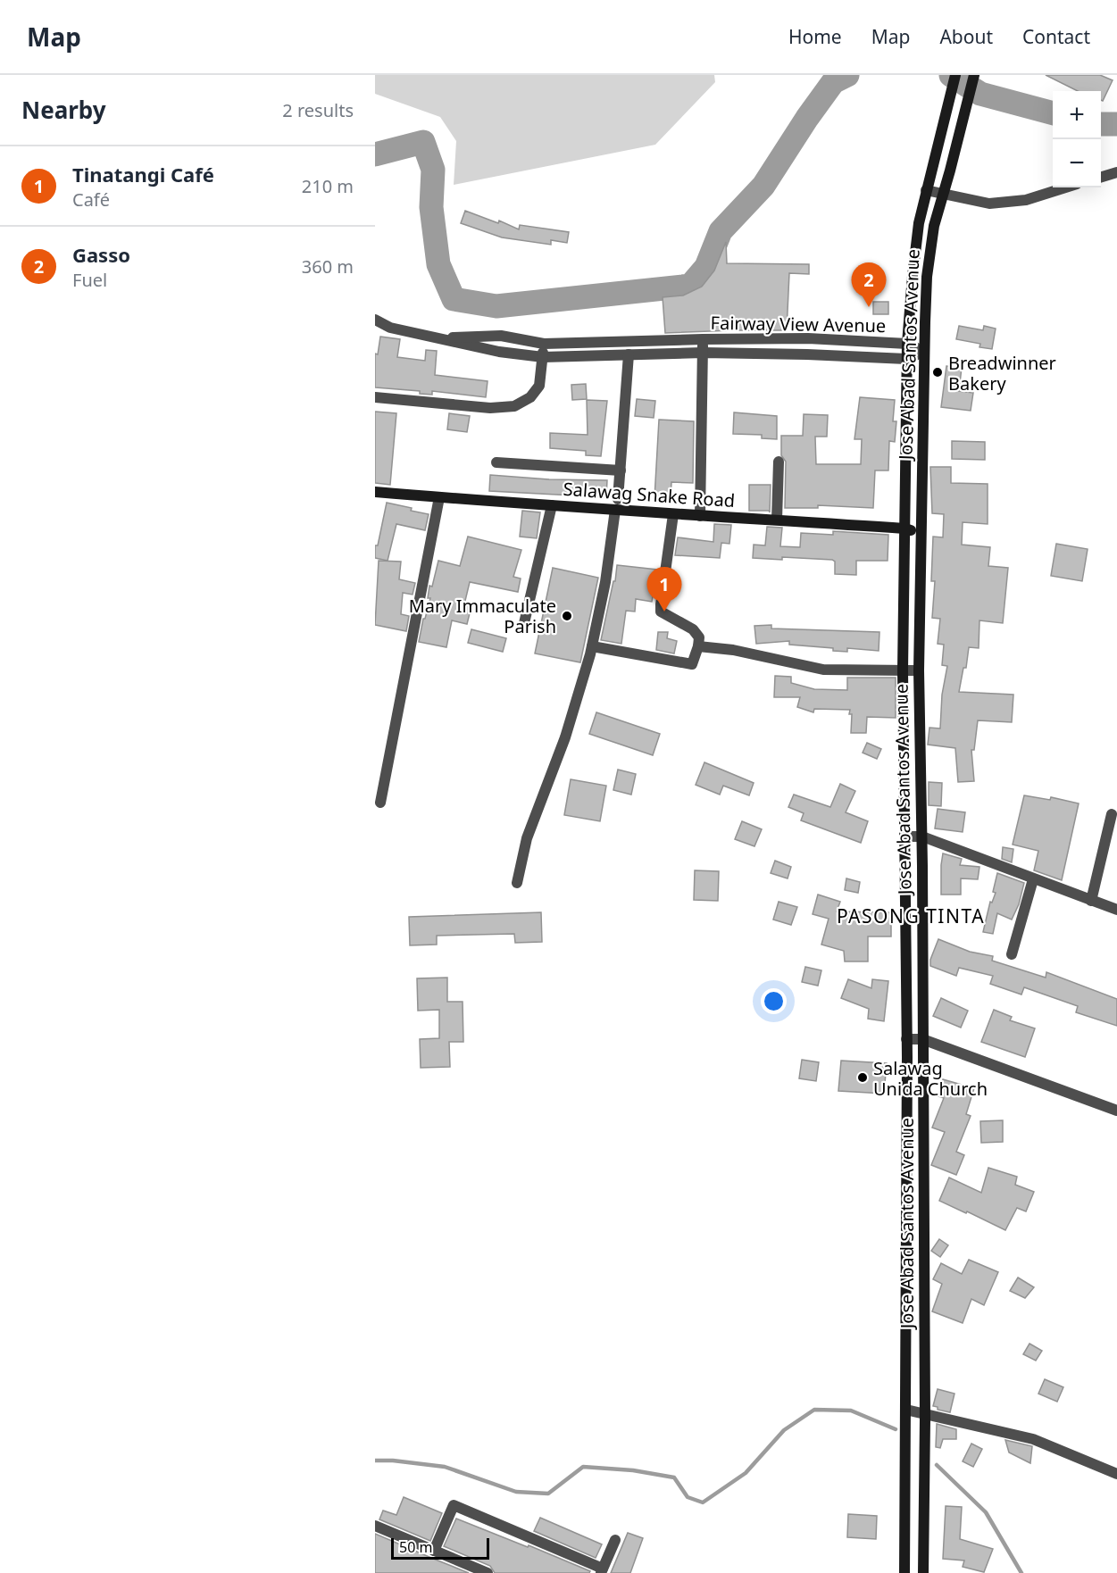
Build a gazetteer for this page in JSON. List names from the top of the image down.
{
  "streets": {
    "main road": ["Jose Abad Santos Avenue", "Salawag Snake Road"],
    "street": ["Fairway View Avenue"]
  },
  "crossings": [
    ["Fairway View Avenue", "Jose Abad Santos Avenue"],
    ["Jose Abad Santos Avenue", "Salawag Snake Road"]
  ],
  "districts": ["PASONG TINTA"],
  "places": ["Breadwinner Bakery", "Mary Immaculate Parish", "Salawag Unida Church"],
  "scale_bar": "50 m",
  "page": {
    "header": "Map",
    "nav": [
      "Home",
      "Map",
      "About",
      "Contact"
    ],
    "heading": ["Nearby", "2 results"],
    "map_buttons": ["+", "−"],
    "list": [
      {
        "mark": "1",
        "name": "Tinatangi Café",
        "note": "Café",
        "value": "210 m"
      },
      {
        "mark": "2",
        "name": "Gasso",
        "note": "Fuel",
        "value": "360 m"
      }
    ],
    "pins": ["2", "1"],
    "scale": "50 m"
  }
}
